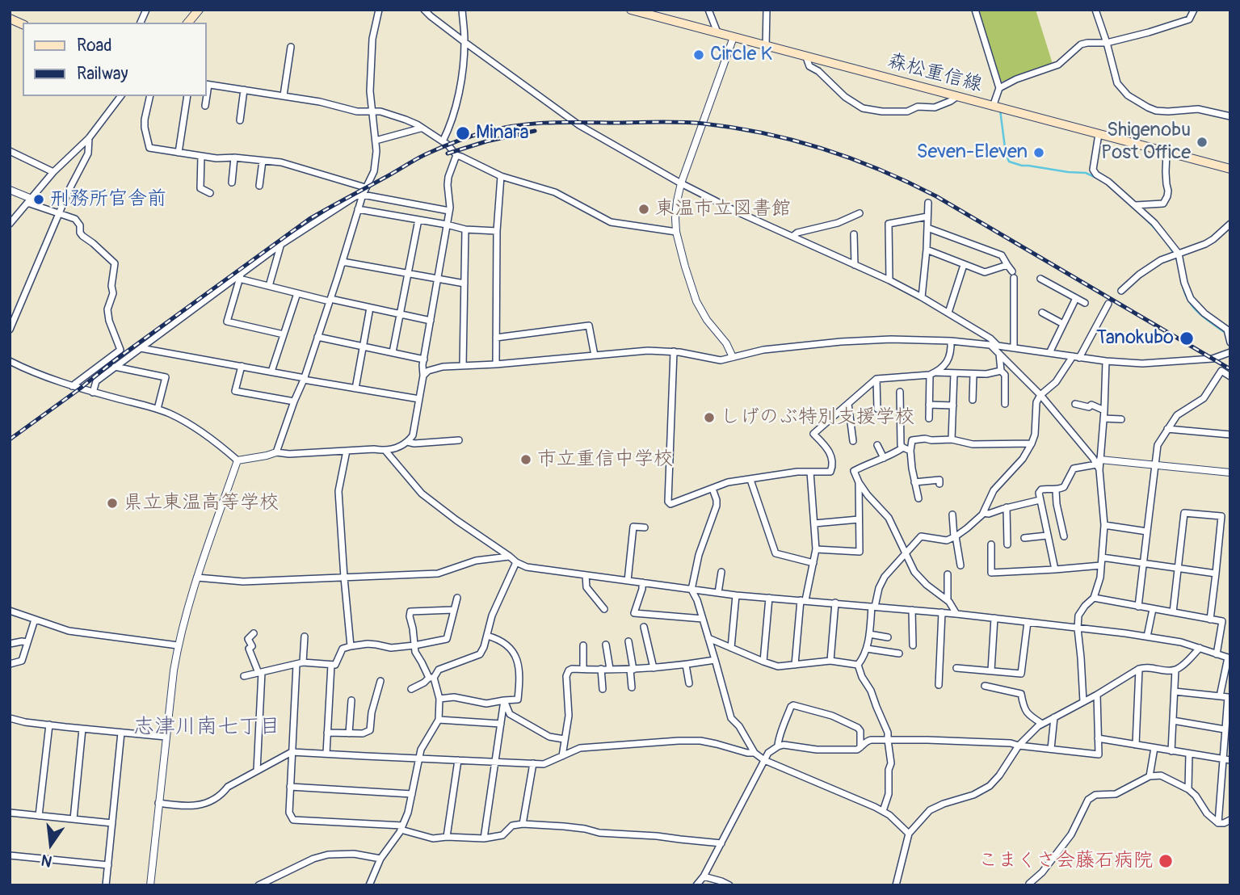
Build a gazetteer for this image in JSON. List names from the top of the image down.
{
  "streets": {
    "main road": ["森松重信線"]
  },
  "districts": ["志津川南七丁目"],
  "places": [
    "Circle K",
    "Minara",
    "Shigenobu Post Office",
    "Seven-Eleven",
    "刑務所官舎前",
    "東温市立図書館",
    "Tanokubo",
    "しげのぶ特別支援学校",
    "市立重信中学校",
    "県立東温高等学校",
    "こまくさ会藤石病院"
  ],
  "legend": ["Road", "Railway"],
  "north": "bottom"
}
